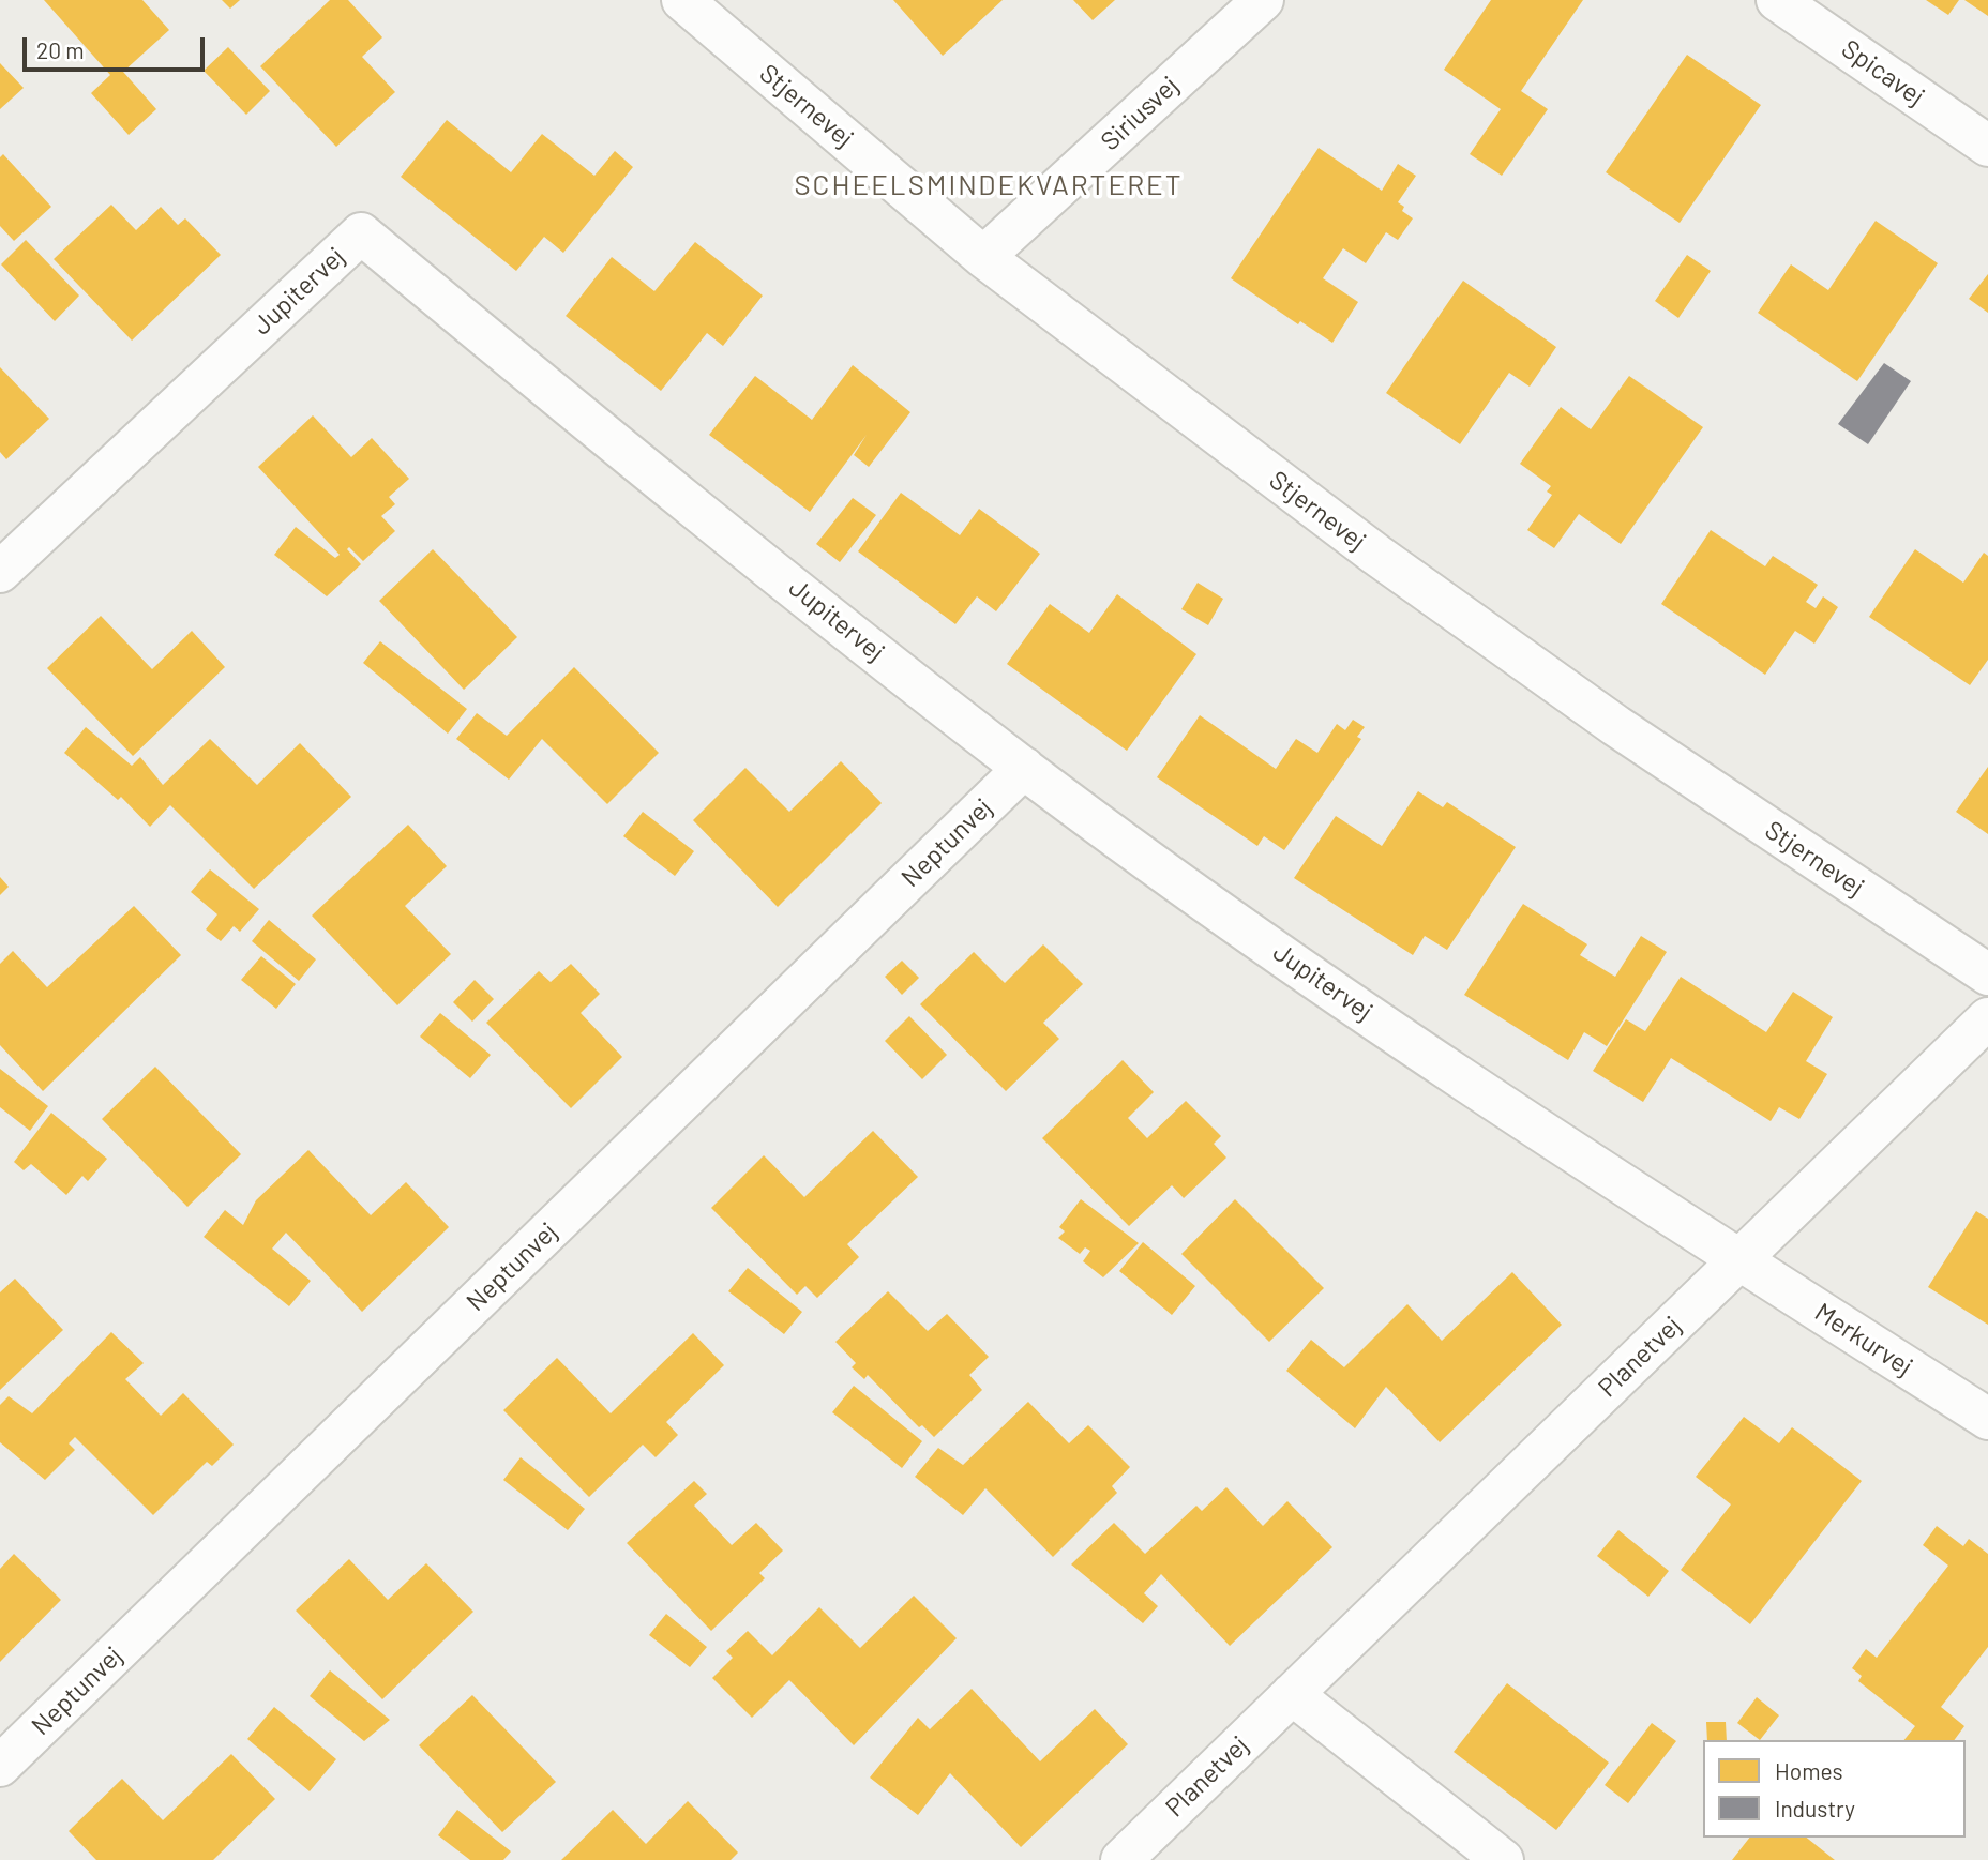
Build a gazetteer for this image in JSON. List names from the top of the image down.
{
  "streets": {
    "street": [
      "Spicavej",
      "Stjernevej",
      "Siriusvej",
      "Jupitervej",
      "Neptunvej",
      "Merkurvej",
      "Planetvej"
    ]
  },
  "crossings": [
    ["Stjernevej", "Siriusvej"],
    ["Jupitervej", "Neptunvej"],
    ["Jupitervej", "Merkurvej"],
    ["Jupitervej", "Planetvej"],
    ["Merkurvej", "Planetvej"]
  ],
  "districts": ["SCHEELSMINDEKVARTERET"],
  "legend": ["Homes", "Industry"],
  "scale_bar": "20 m"
}
